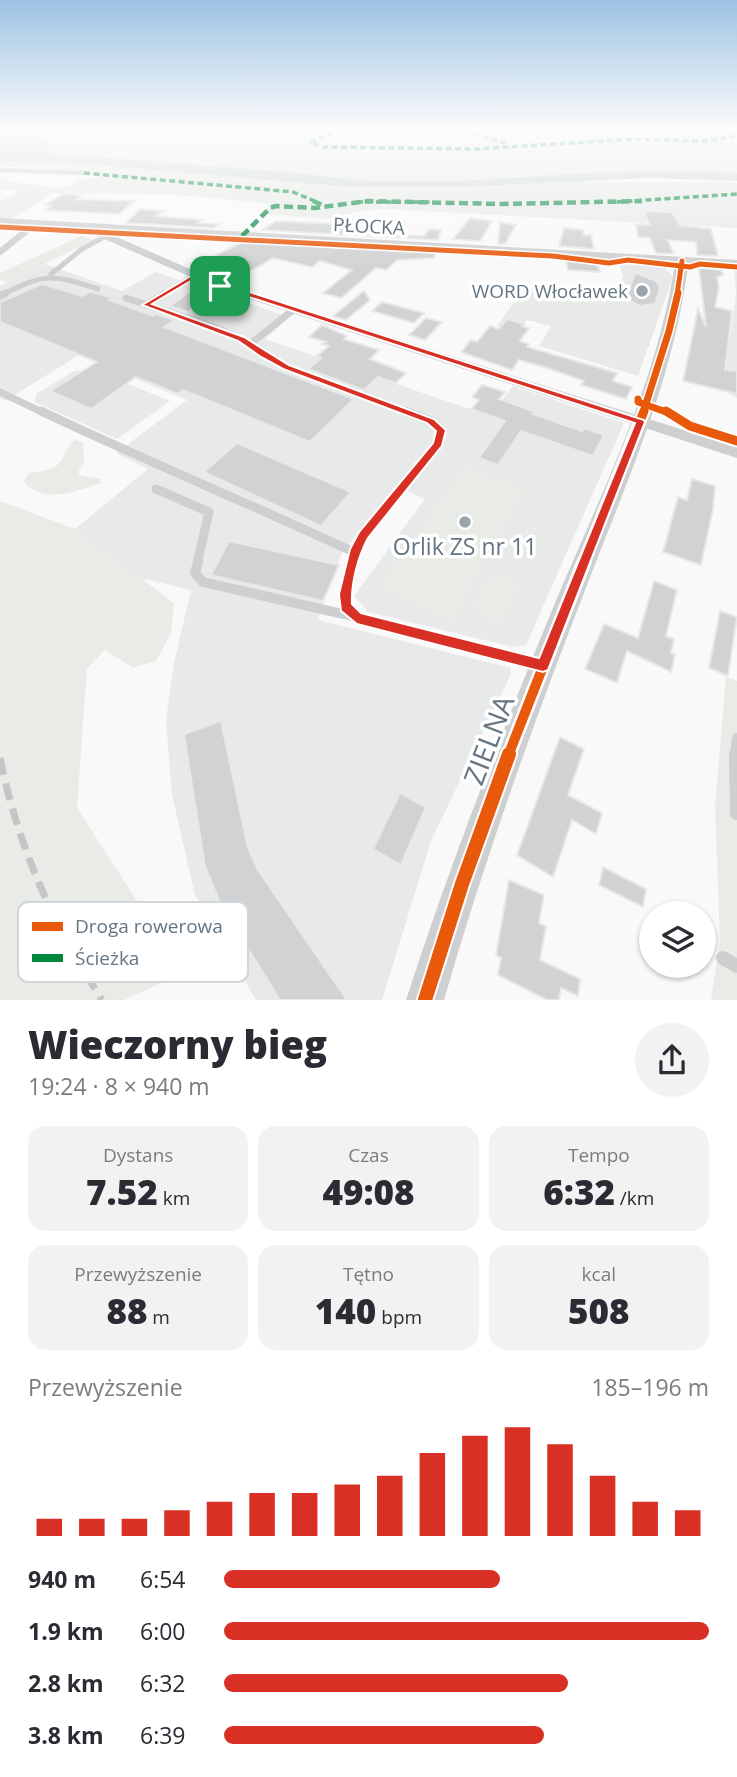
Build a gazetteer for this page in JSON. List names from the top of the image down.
{
  "streets": {
    "street": ["PŁOCKA", "ZIELNA"]
  },
  "crossings": [
    ["PŁOCKA", "ZIELNA"]
  ],
  "places": ["WORD Włocławek", "Orlik ZS nr 11"],
  "legend": ["Droga rowerowa", "Ścieżka"],
  "page": {
    "heading": ["Wieczorny bieg", "19:24 · 8 × 940 m"],
    "stats": [
      ["Dystans", "7.52 km"],
      ["Czas", "49:08"],
      ["Tempo", "6:32 /km"],
      ["Przewyższenie", "88 m"],
      ["Tętno", "140 bpm"],
      ["kcal", "508"]
    ],
    "chart": ["Przewyższenie", "185–196 m"],
    "list": [
      {
        "name": "940 m",
        "note": "6:54"
      },
      {
        "name": "1.9 km",
        "note": "6:00"
      },
      {
        "name": "2.8 km",
        "note": "6:32"
      },
      {
        "name": "3.8 km",
        "note": "6:39"
      }
    ]
  }
}
